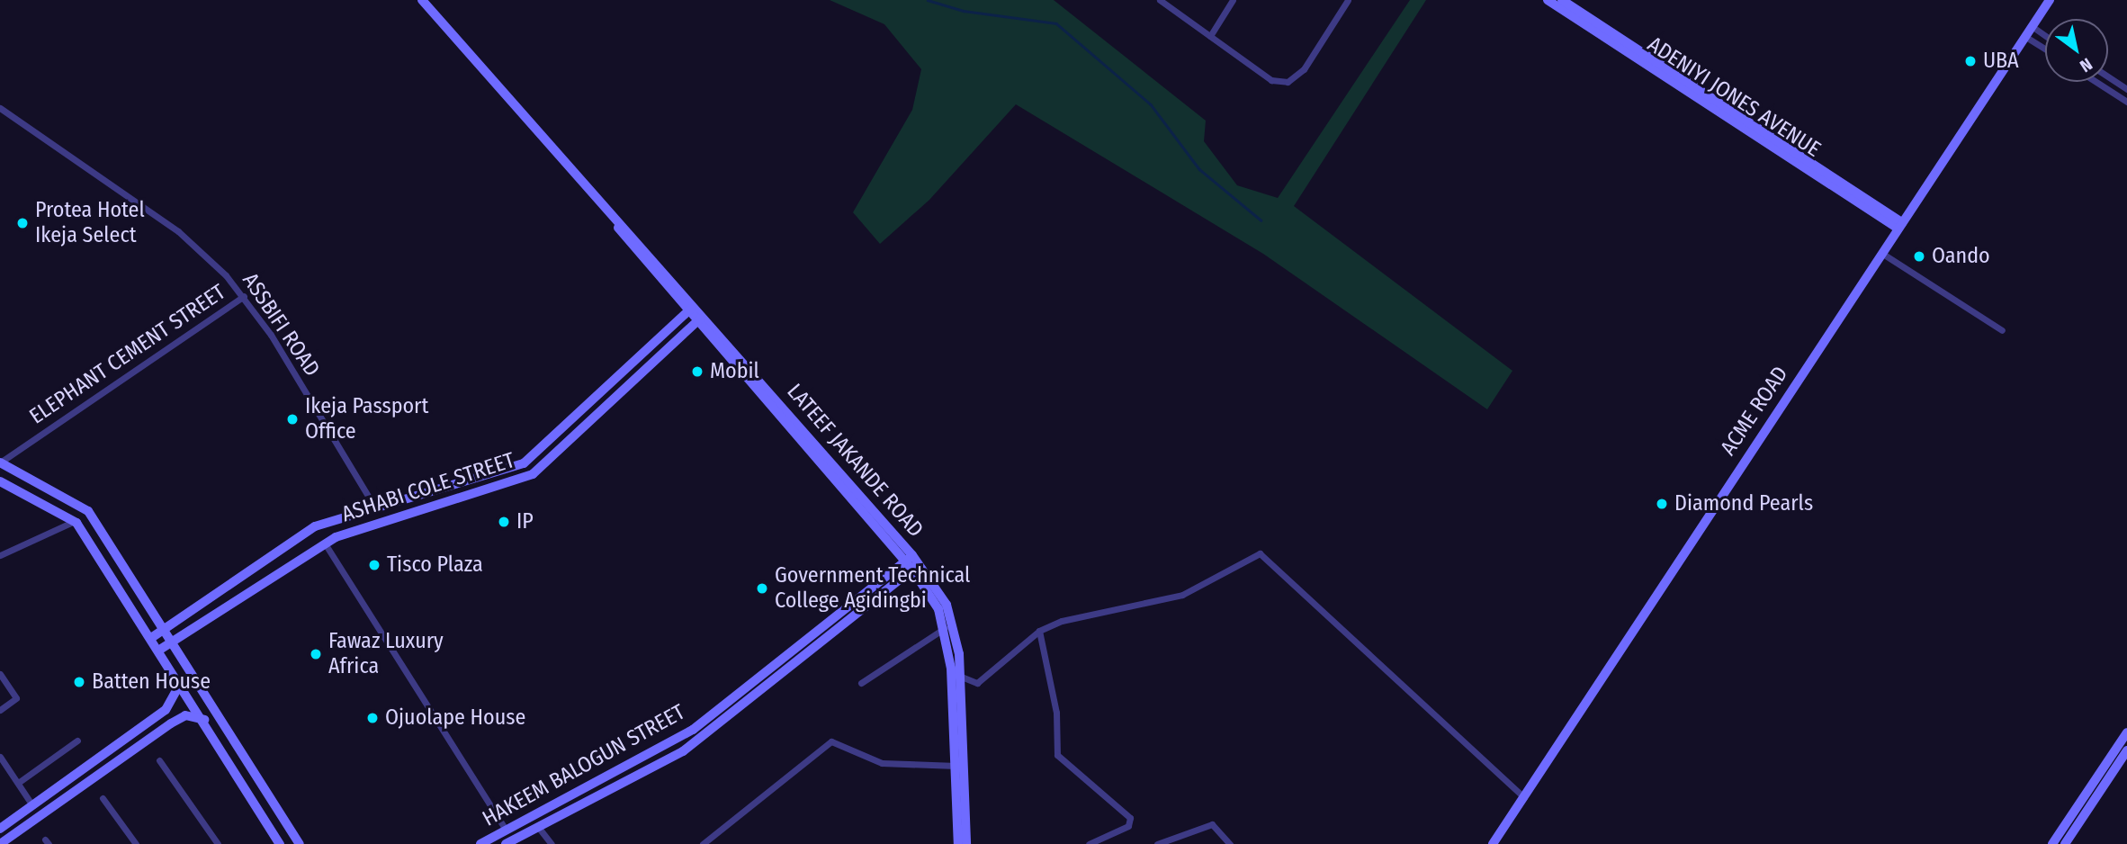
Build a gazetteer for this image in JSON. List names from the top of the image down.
{
  "streets": {
    "street": [
      "ADENIYI JONES AVENUE",
      "ASSBIFI ROAD",
      "ELEPHANT CEMENT STREET",
      "ACME ROAD",
      "LATEEF JAKANDE ROAD",
      "ASHABI COLE STREET",
      "HAKEEM BALOGUN STREET"
    ]
  },
  "crossings": [
    ["ADENIYI JONES AVENUE", "ACME ROAD"],
    ["ASSBIFI ROAD", "ELEPHANT CEMENT STREET"],
    ["ASSBIFI ROAD", "ASHABI COLE STREET"],
    ["LATEEF JAKANDE ROAD", "ASHABI COLE STREET"],
    ["LATEEF JAKANDE ROAD", "HAKEEM BALOGUN STREET"]
  ],
  "places": [
    "UBA",
    "Protea Hotel Ikeja Select",
    "Oando",
    "Mobil",
    "Ikeja Passport Office",
    "Diamond Pearls",
    "IP",
    "Tisco Plaza",
    "Government Technical College Agidingbi",
    "Fawaz Luxury Africa",
    "Batten House",
    "Ojuolape House"
  ],
  "north": "bottom right"
}
